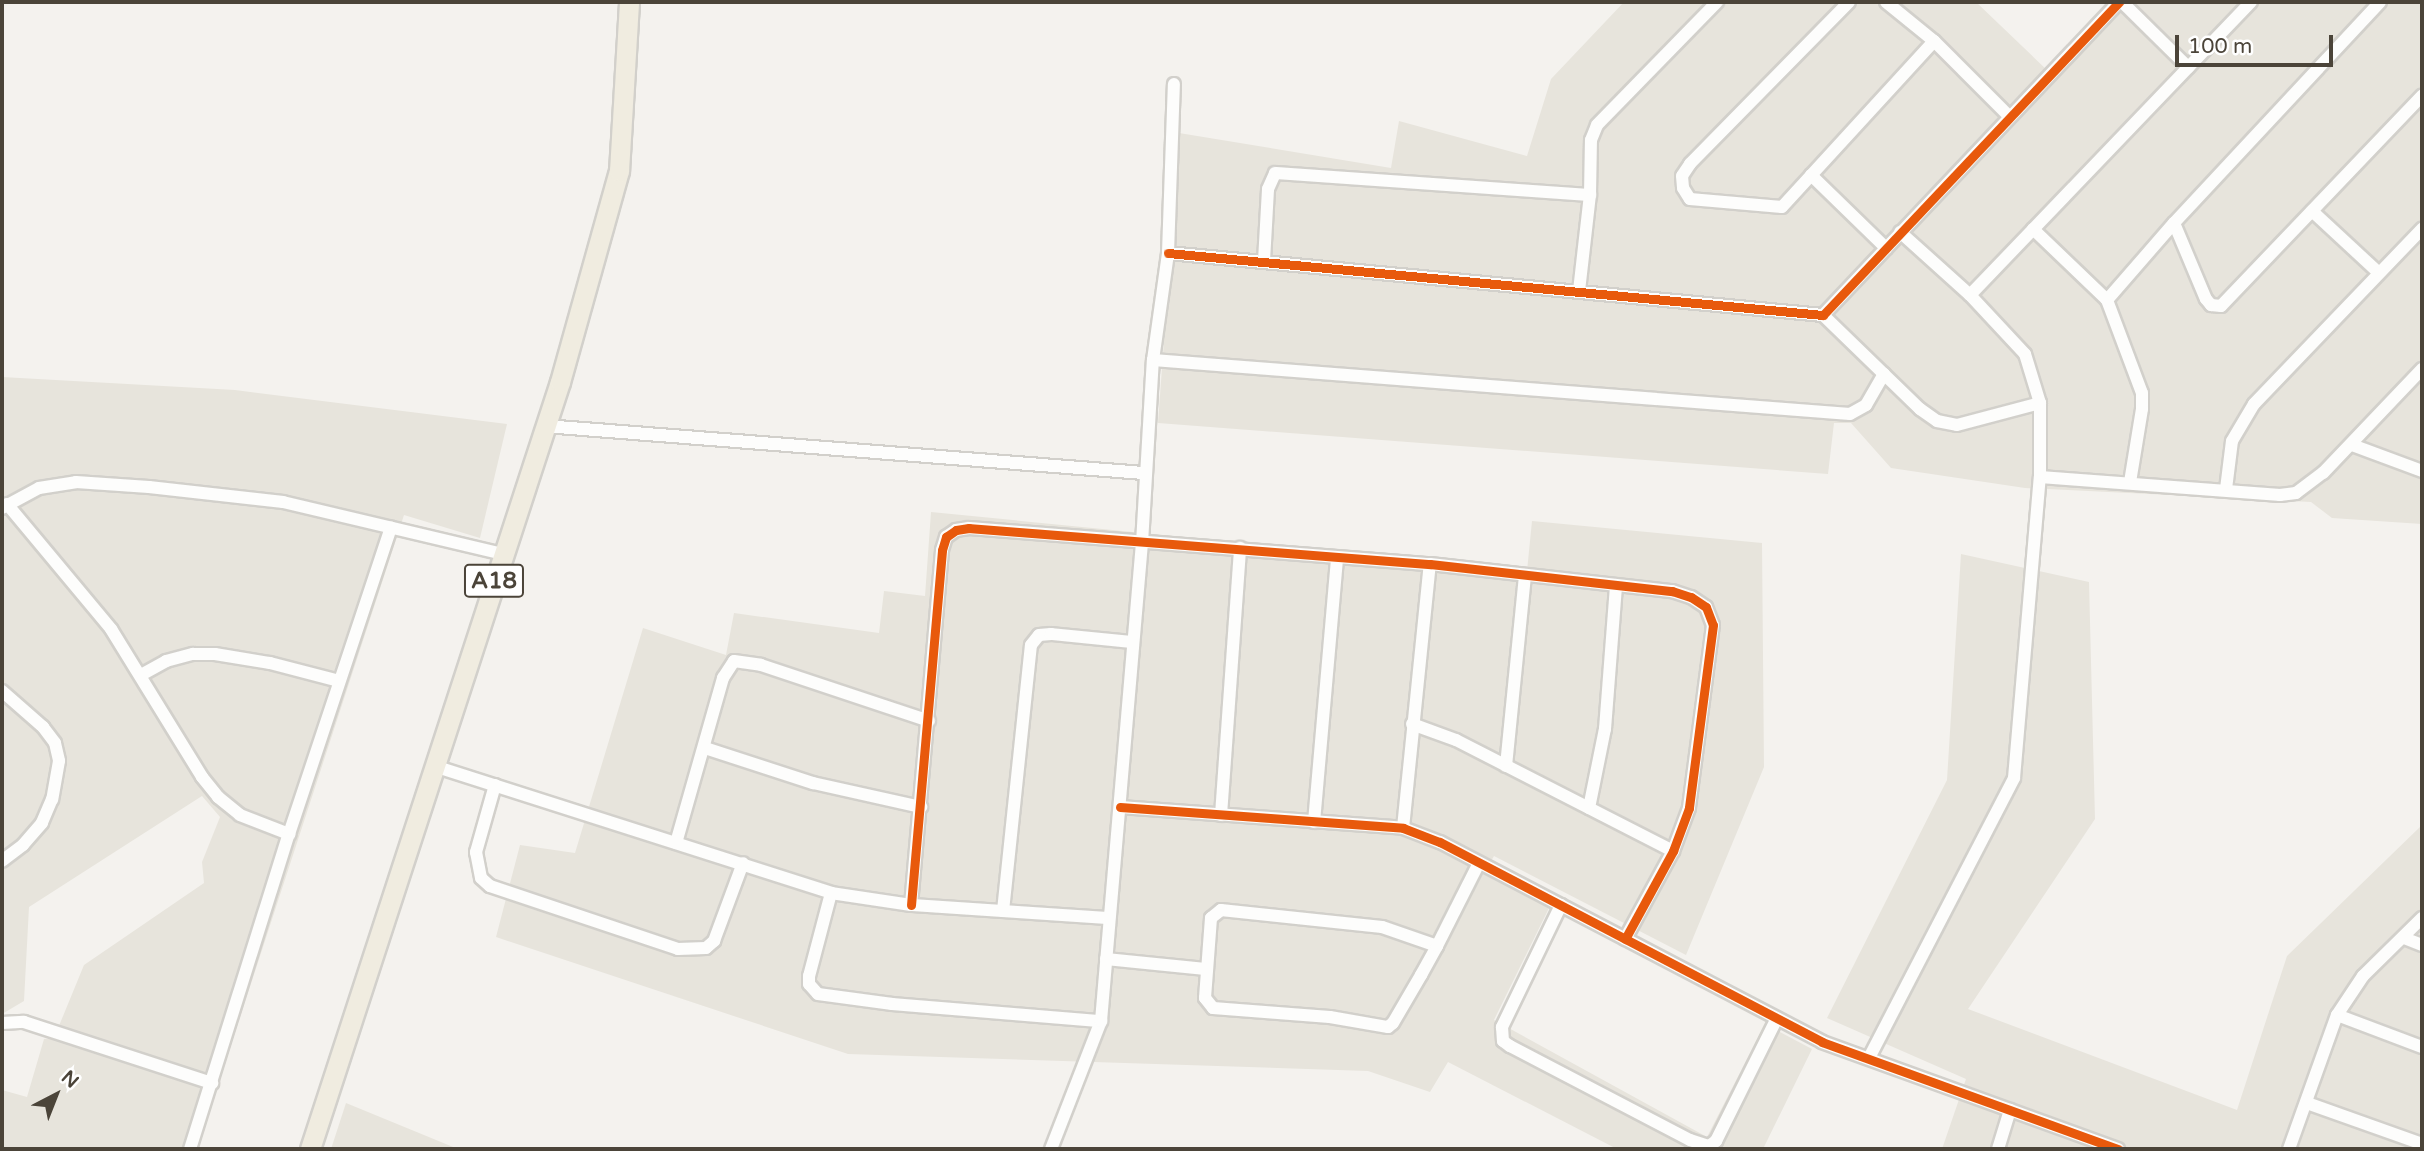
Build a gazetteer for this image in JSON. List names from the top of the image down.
{
  "streets": {
    "highway": ["A18"]
  },
  "scale_bar": "100 m",
  "north": "top right"
}
